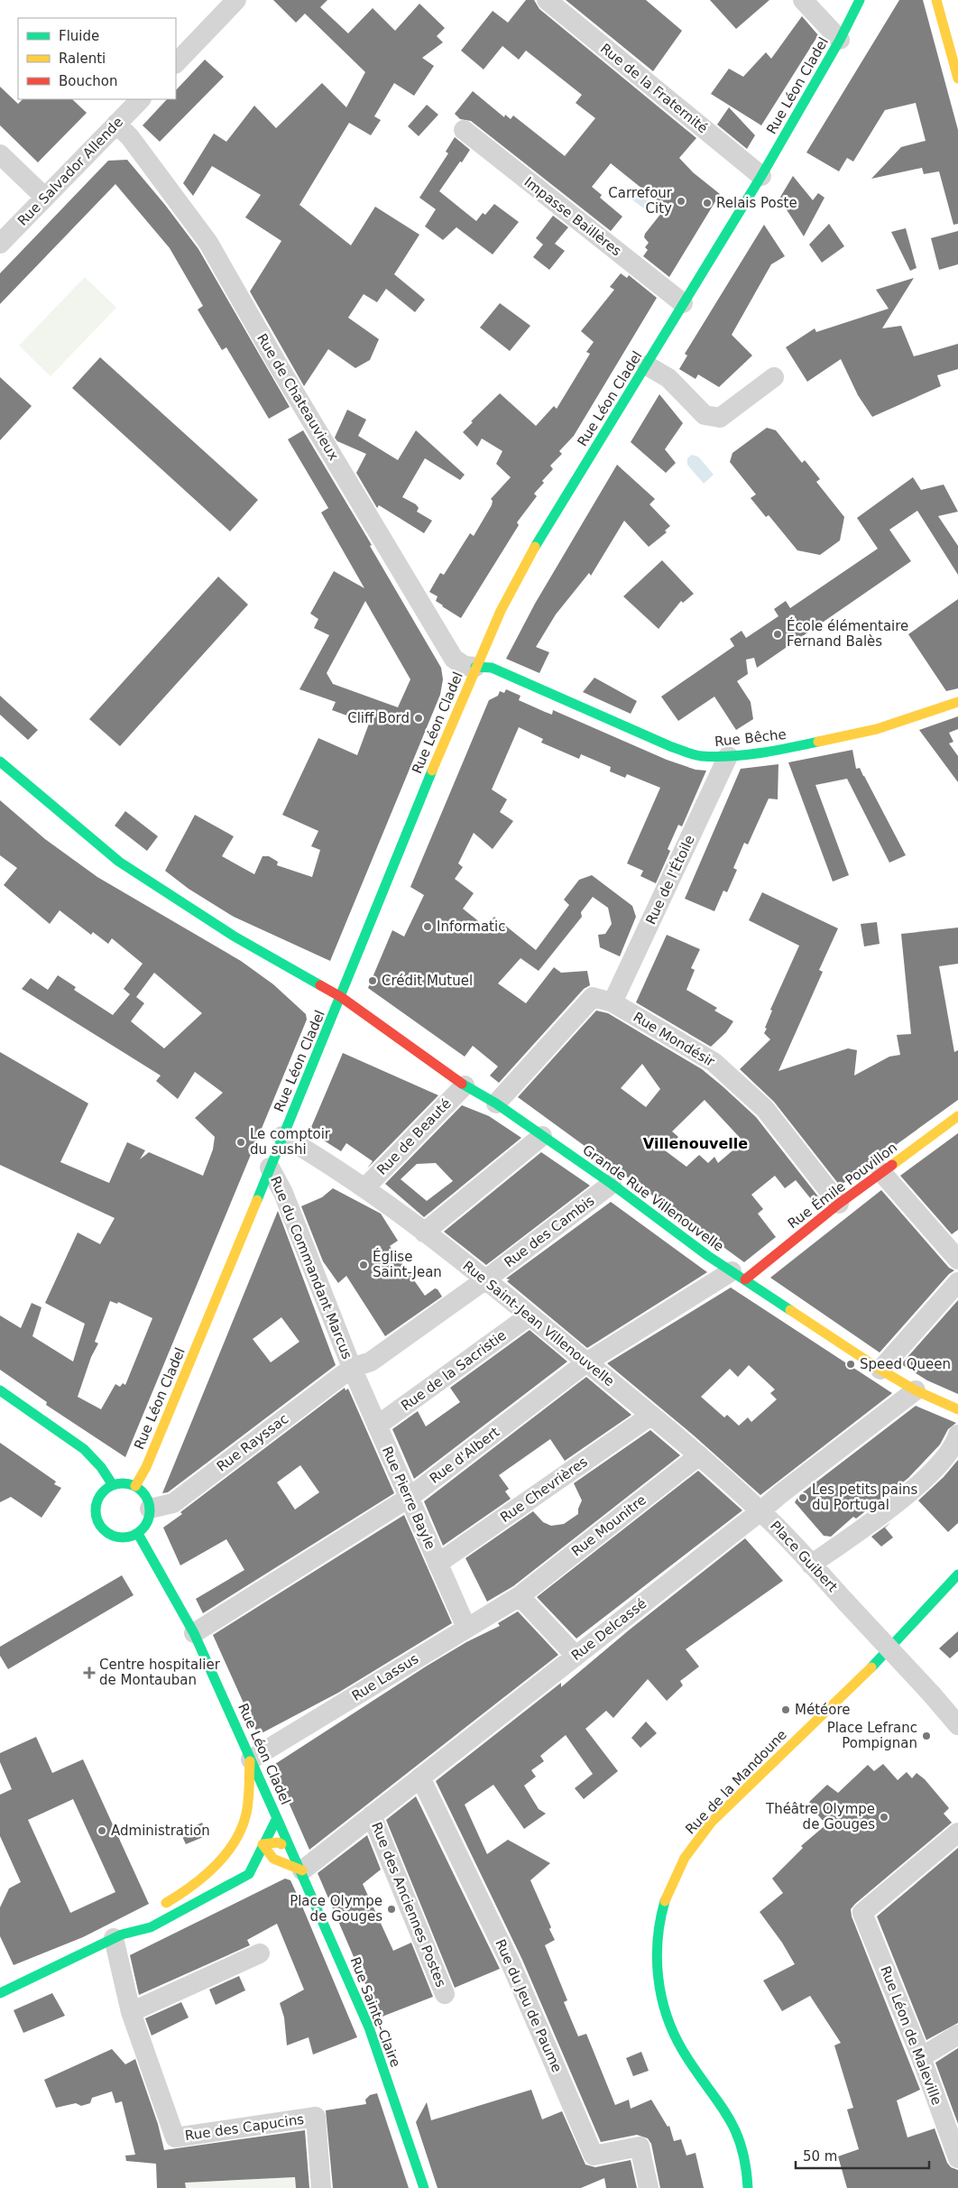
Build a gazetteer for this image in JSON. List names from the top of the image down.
{
  "streets": {
    "main road": [
      "Rue Léon Cladel",
      "Rue Bêche",
      "Rue Émile Pouvillon",
      "Grande Rue Villenouvelle",
      "Rue de la Mandoune",
      "Rue Sainte-Claire"
    ],
    "street": [
      "Rue de la Fraternité",
      "Rue Salvador Allende",
      "Impasse Baillères",
      "Rue de Chateauvieux",
      "Rue de l'Étoile",
      "Rue Mondésir",
      "Rue de Beauté",
      "Rue des Cambis",
      "Rue du Commandant Marcus",
      "Rue Saint-Jean Villenouvelle",
      "Rue de la Sacristie",
      "Rue Rayssac",
      "Rue d'Albert",
      "Rue Chevrières",
      "Rue Pierre Bayle",
      "Rue Mounitre",
      "Place Guibert",
      "Rue Delcassé",
      "Rue Lassus",
      "Rue des Anciennes Postes",
      "Rue du Jeu de Paume",
      "Rue Léon de Maleville",
      "Rue des Capucins"
    ]
  },
  "crossings": [
    ["Rue Léon Cladel", "Rue de la Fraternité"],
    ["Rue Léon Cladel", "Impasse Baillères"],
    ["Rue Léon Cladel", "Rue de Chateauvieux"],
    ["Rue Léon Cladel", "Rue Bêche"],
    ["Rue Léon Cladel", "Grande Rue Villenouvelle"],
    ["Rue Léon Cladel", "Rue du Commandant Marcus"],
    ["Rue Léon Cladel", "Rue Saint-Jean Villenouvelle"],
    ["Rue Léon Cladel", "Rue Rayssac"],
    ["Rue Léon Cladel", "Rue d'Albert"],
    ["Rue Léon Cladel", "Rue Lassus"],
    ["Rue Léon Cladel", "Rue Sainte-Claire"],
    ["Rue Salvador Allende", "Rue de Chateauvieux"],
    ["Rue de Chateauvieux", "Rue Bêche"],
    ["Rue Bêche", "Rue de l'Étoile"],
    ["Rue de l'Étoile", "Rue Mondésir"],
    ["Rue Mondésir", "Rue Émile Pouvillon"],
    ["Rue Mondésir", "Grande Rue Villenouvelle"],
    ["Rue de Beauté", "Grande Rue Villenouvelle"],
    ["Rue de Beauté", "Rue Saint-Jean Villenouvelle"],
    ["Rue Émile Pouvillon", "Grande Rue Villenouvelle"],
    ["Rue Émile Pouvillon", "Rue d'Albert"],
    ["Grande Rue Villenouvelle", "Rue des Cambis"],
    ["Grande Rue Villenouvelle", "Rue d'Albert"],
    ["Grande Rue Villenouvelle", "Rue Delcassé"],
    ["Rue des Cambis", "Rue du Commandant Marcus"],
    ["Rue des Cambis", "Rue Saint-Jean Villenouvelle"],
    ["Rue des Cambis", "Rue Rayssac"],
    ["Rue des Cambis", "Rue Pierre Bayle"],
    ["Rue du Commandant Marcus", "Rue Rayssac"],
    ["Rue du Commandant Marcus", "Rue Pierre Bayle"],
    ["Rue Saint-Jean Villenouvelle", "Rue de la Sacristie"],
    ["Rue Saint-Jean Villenouvelle", "Rue d'Albert"],
    ["Rue Saint-Jean Villenouvelle", "Rue Chevrières"],
    ["Rue Saint-Jean Villenouvelle", "Rue Mounitre"],
    ["Rue Saint-Jean Villenouvelle", "Place Guibert"],
    ["Rue Saint-Jean Villenouvelle", "Rue Delcassé"],
    ["Rue de la Sacristie", "Rue Pierre Bayle"],
    ["Rue Rayssac", "Rue Pierre Bayle"],
    ["Rue d'Albert", "Rue Pierre Bayle"],
    ["Rue Chevrières", "Rue Pierre Bayle"],
    ["Rue Pierre Bayle", "Rue Lassus"],
    ["Rue Mounitre", "Rue Lassus"],
    ["Place Guibert", "Rue Delcassé"],
    ["Rue Delcassé", "Rue des Anciennes Postes"],
    ["Rue Delcassé", "Rue du Jeu de Paume"],
    ["Rue Delcassé", "Rue Sainte-Claire"]
  ],
  "districts": ["Villenouvelle"],
  "places": {
    "other": [
      "Carrefour City",
      "Relais Poste",
      "École élémentaire Fernand Balès",
      "Cliff Bord",
      "Informatic",
      "Crédit Mutuel",
      "Le comptoir du sushi",
      "Église Saint-Jean",
      "Speed Queen",
      "Les petits pains du Portugal",
      "Météore",
      "Place Lefranc Pompignan",
      "Théâtre Olympe de Gouges",
      "Administration",
      "Place Olympe de Gouges"
    ],
    "health": ["Centre hospitalier de Montauban"]
  },
  "legend": ["Fluide", "Ralenti", "Bouchon"],
  "scale_bar": "50 m"
}
